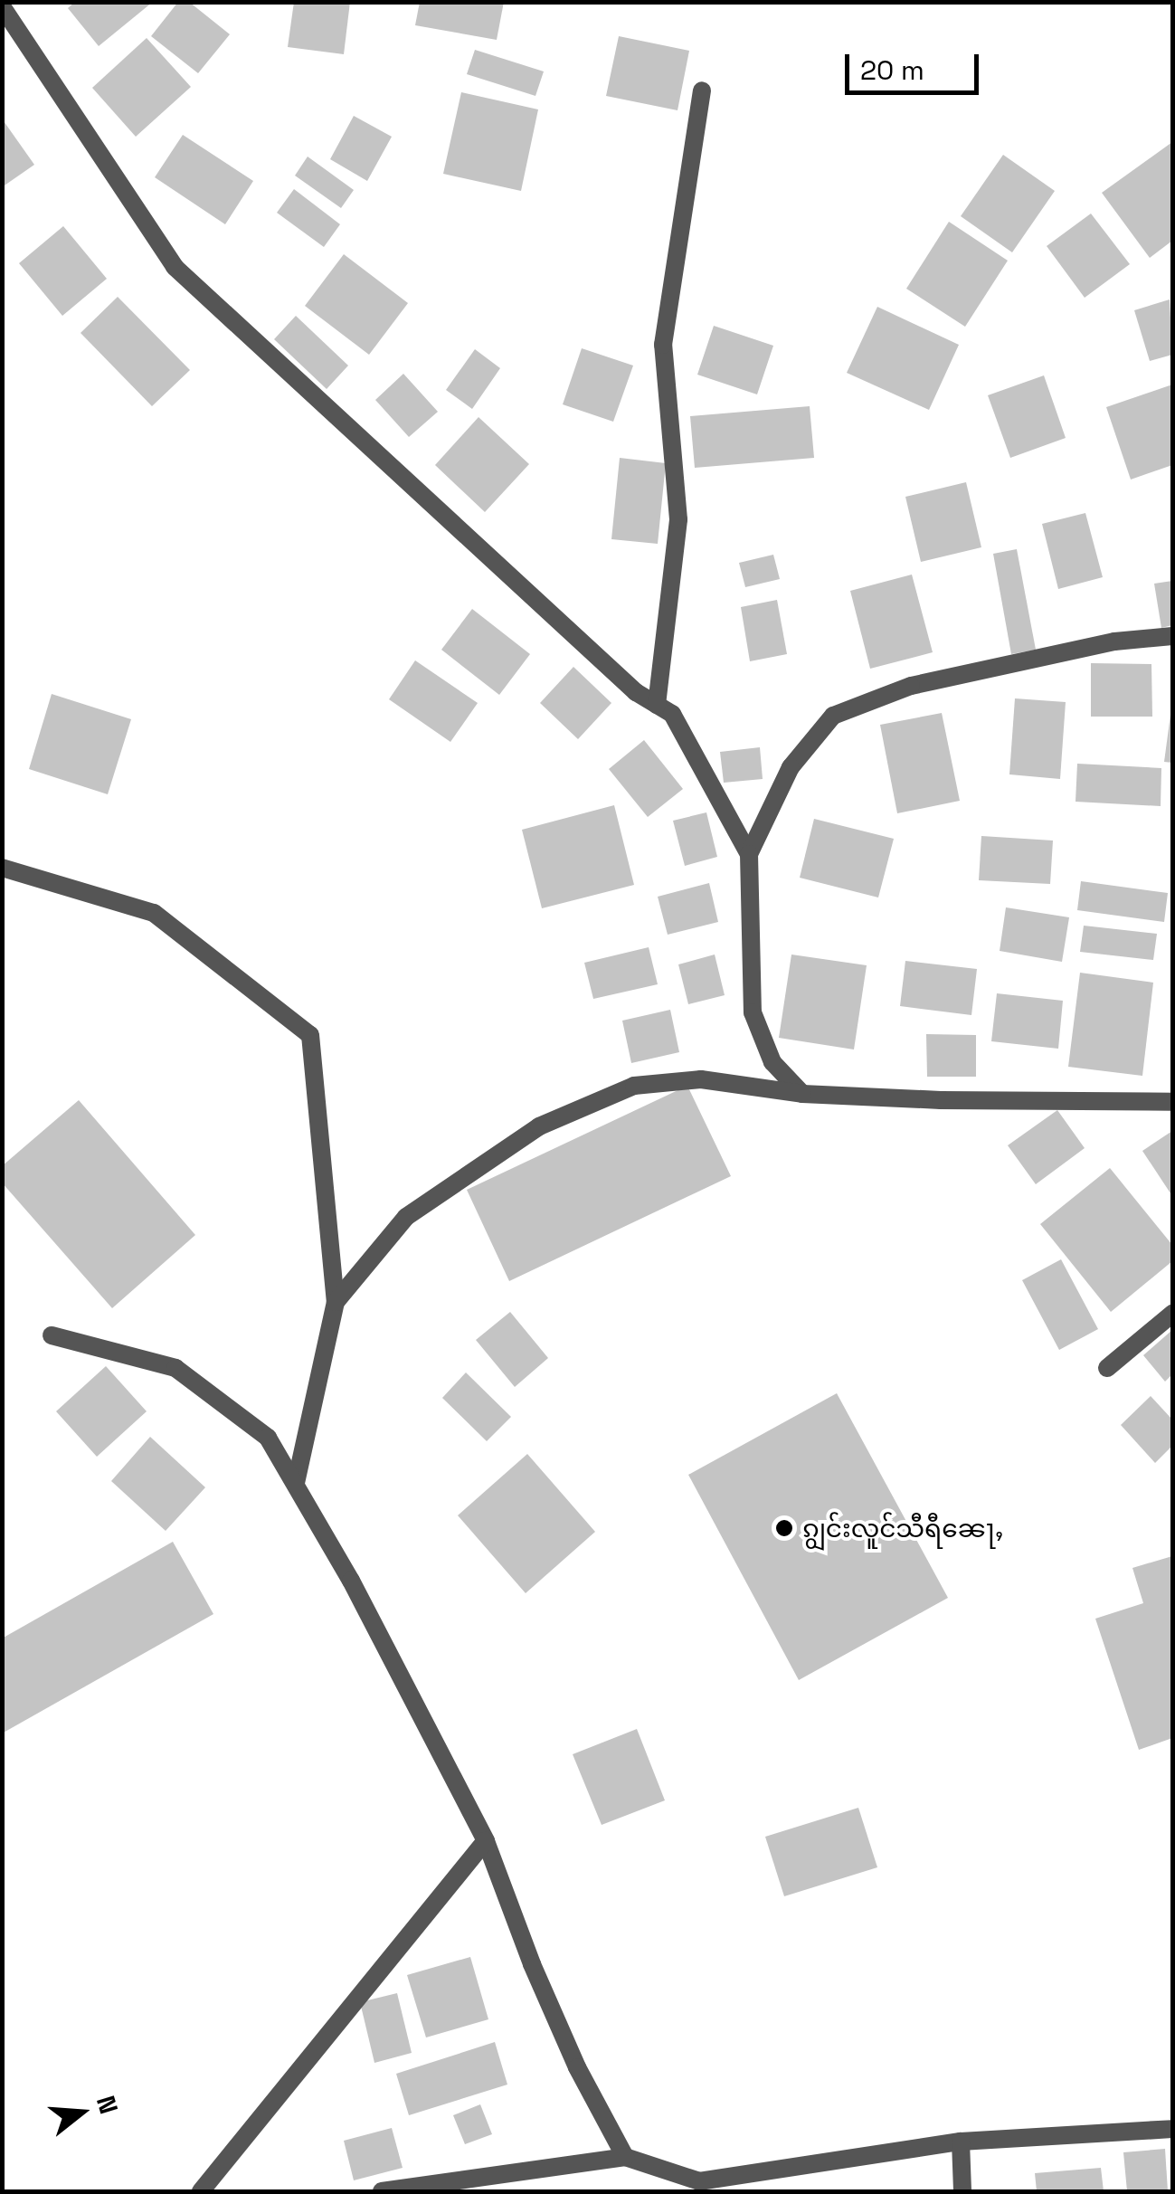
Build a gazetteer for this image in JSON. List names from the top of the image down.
{
  "places": ["ၵျွင်းလူင်သီရီၼေႃႇ"],
  "scale_bar": "20 m",
  "north": "right"
}
